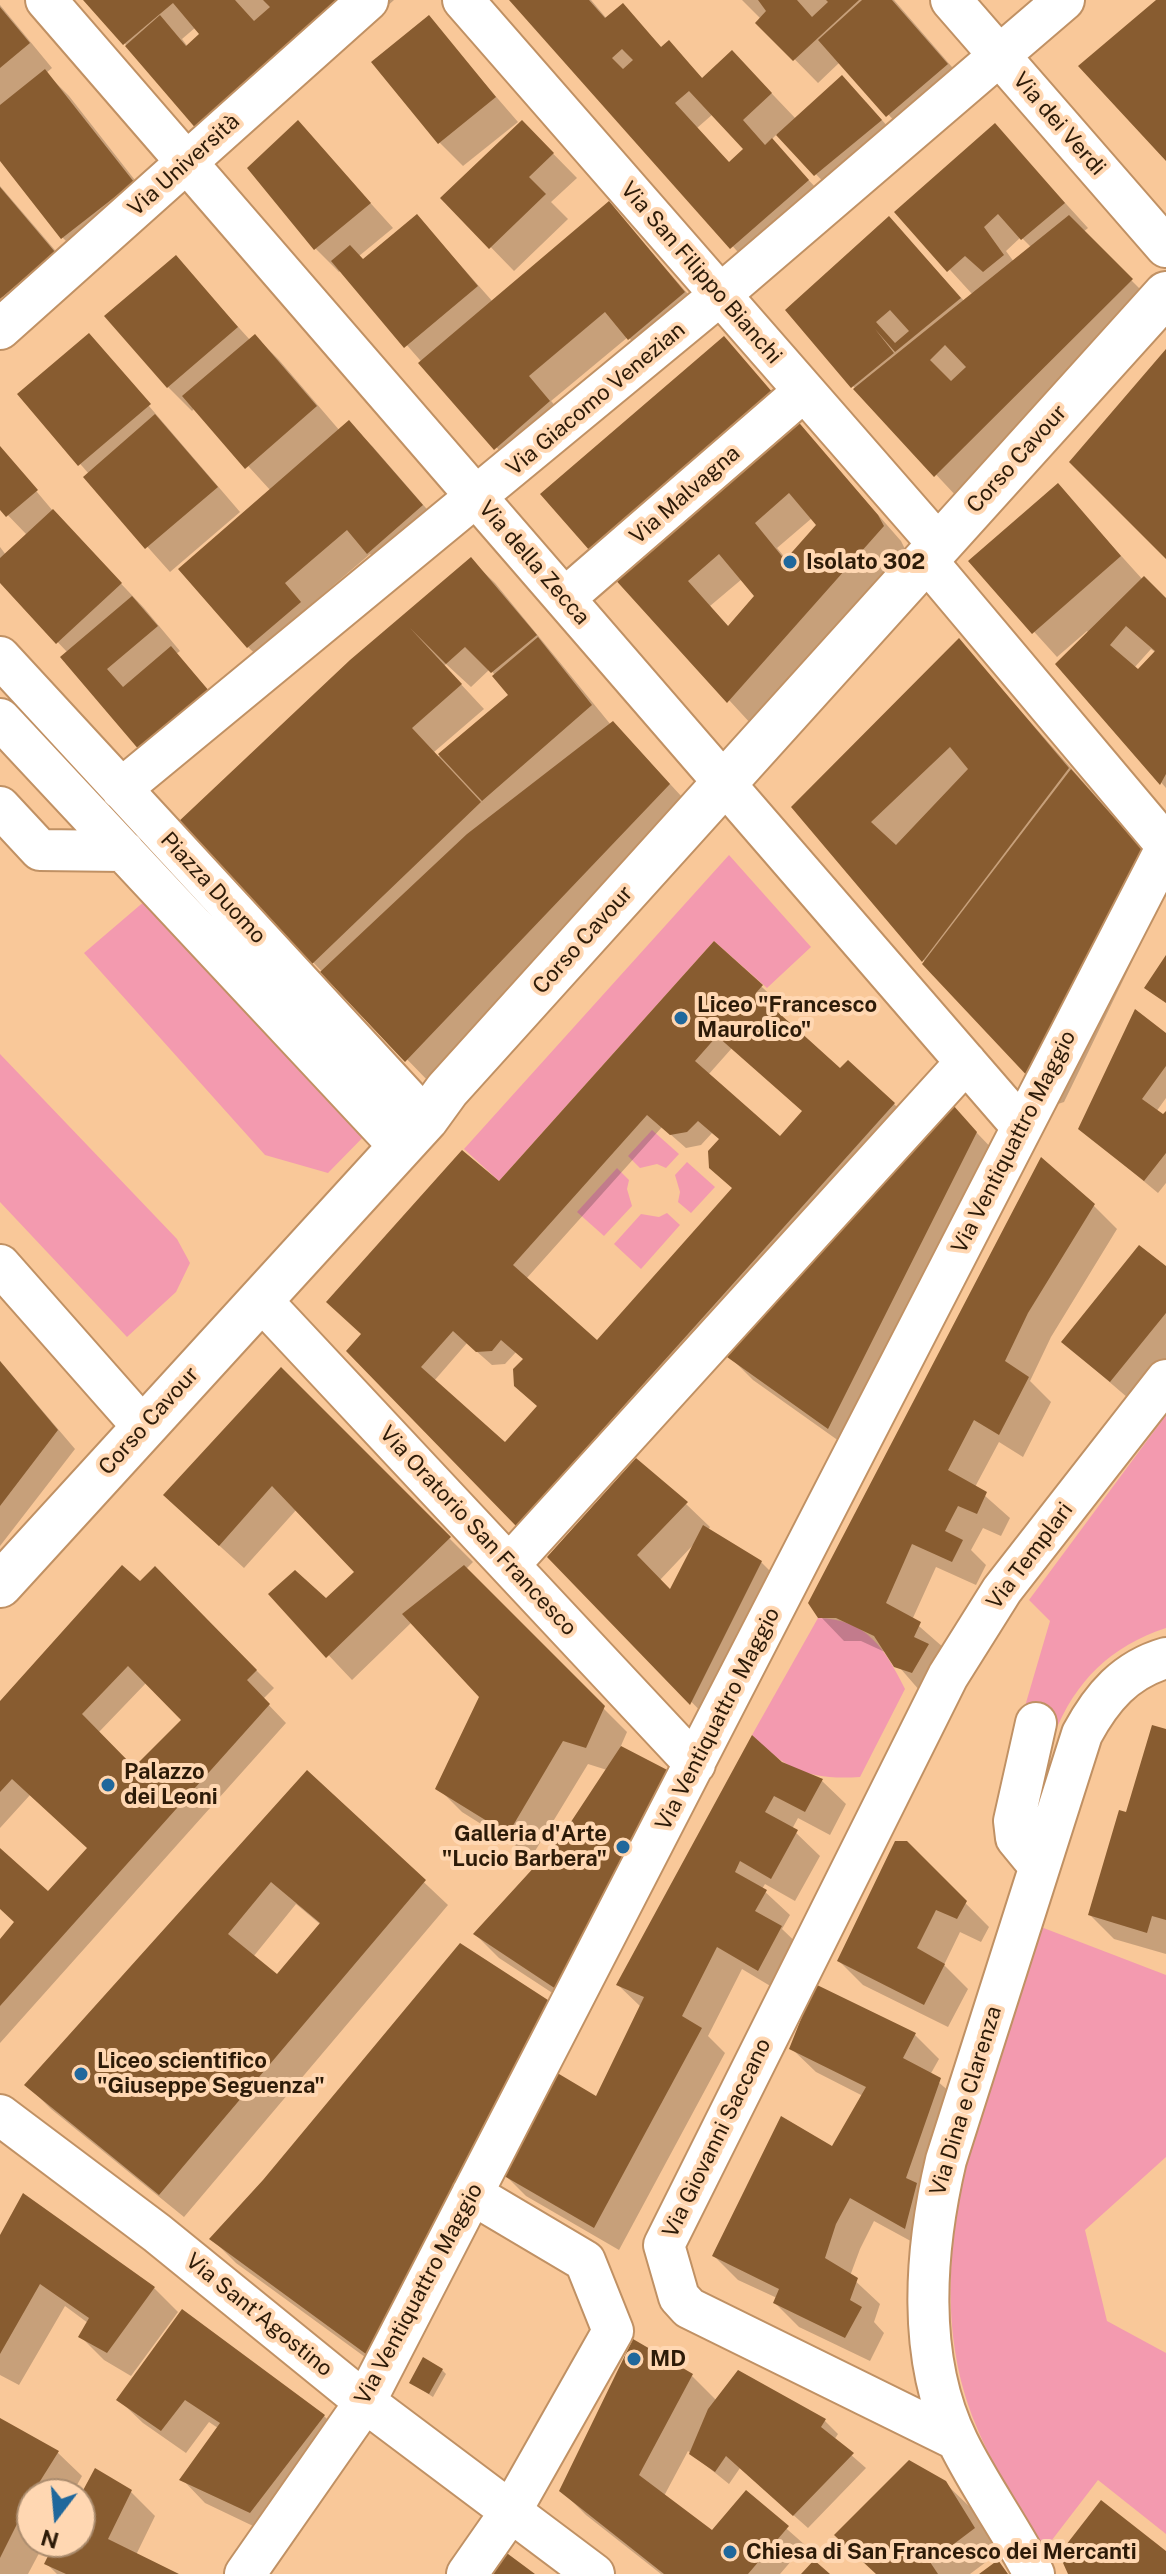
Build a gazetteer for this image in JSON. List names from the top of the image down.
{
  "streets": {
    "main road": ["Corso Cavour"],
    "street": [
      "Via dei Verdi",
      "Via Università",
      "Via San Filippo Bianchi",
      "Via Giacomo Venezian",
      "Via Malvagna",
      "Via della Zecca",
      "Piazza Duomo",
      "Via Ventiquattro Maggio",
      "Via Oratorio San Francesco",
      "Via Templari",
      "Via Dina e Clarenza",
      "Via Giovanni Saccano",
      "Via Sant'Agostino"
    ]
  },
  "crossings": [
    ["Via dei Verdi", "Via Giacomo Venezian"],
    ["Via Università", "Via della Zecca"],
    ["Via San Filippo Bianchi", "Via Giacomo Venezian"],
    ["Via San Filippo Bianchi", "Corso Cavour"],
    ["Via San Filippo Bianchi", "Via Malvagna"],
    ["Via San Filippo Bianchi", "Via Ventiquattro Maggio"],
    ["Via Giacomo Venezian", "Via della Zecca"],
    ["Via Giacomo Venezian", "Piazza Duomo"],
    ["Corso Cavour", "Via della Zecca"],
    ["Corso Cavour", "Piazza Duomo"],
    ["Corso Cavour", "Via Oratorio San Francesco"],
    ["Via Malvagna", "Via della Zecca"],
    ["Via della Zecca", "Via Ventiquattro Maggio"],
    ["Via Ventiquattro Maggio", "Via Oratorio San Francesco"],
    ["Via Ventiquattro Maggio", "Via Sant'Agostino"],
    ["Via Templari", "Via Giovanni Saccano"],
    ["Via Dina e Clarenza", "Via Giovanni Saccano"]
  ],
  "places": [
    "Isolato 302",
    "Liceo \"Francesco Maurolico\"",
    "Palazzo dei Leoni",
    "Galleria d'Arte \"Lucio Barbera\"",
    "Liceo scientifico \"Giuseppe Seguenza\"",
    "MD",
    "Chiesa di San Francesco dei Mercanti"
  ],
  "north": "bottom"
}
